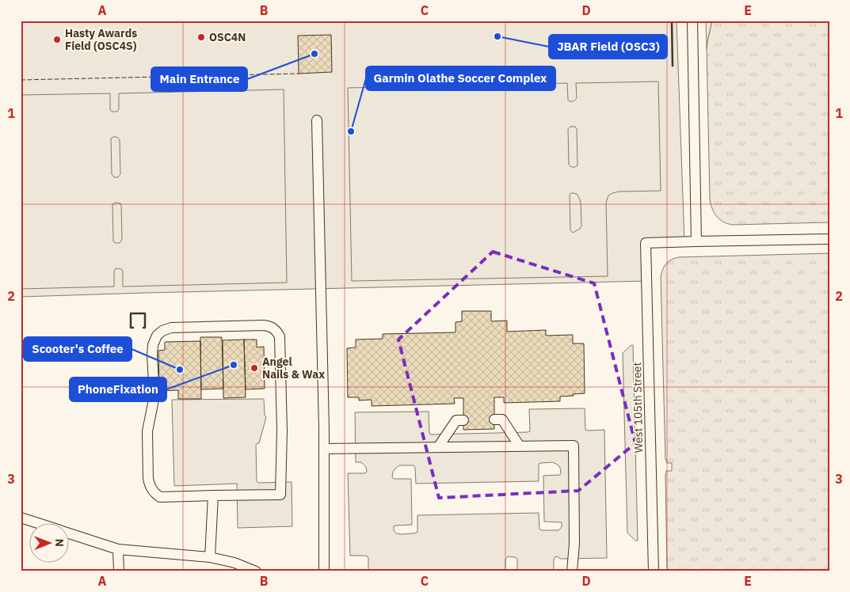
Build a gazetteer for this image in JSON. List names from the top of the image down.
{
  "streets": {
    "lane": ["West 105th Street"]
  },
  "places": [
    "JBAR Field (OSC3)",
    "OSC4N",
    "Hasty Awards Field (OSC4S)",
    "Main Entrance",
    "Garmin Olathe Soccer Complex",
    "PhoneFixation",
    "Angel Nails & Wax",
    "Scooter's Coffee"
  ],
  "north": "right",
  "grid": {
    "columns": [
      "A",
      "B",
      "C",
      "D",
      "E"
    ],
    "rows": ["1", "2", "3"]
  }
}
